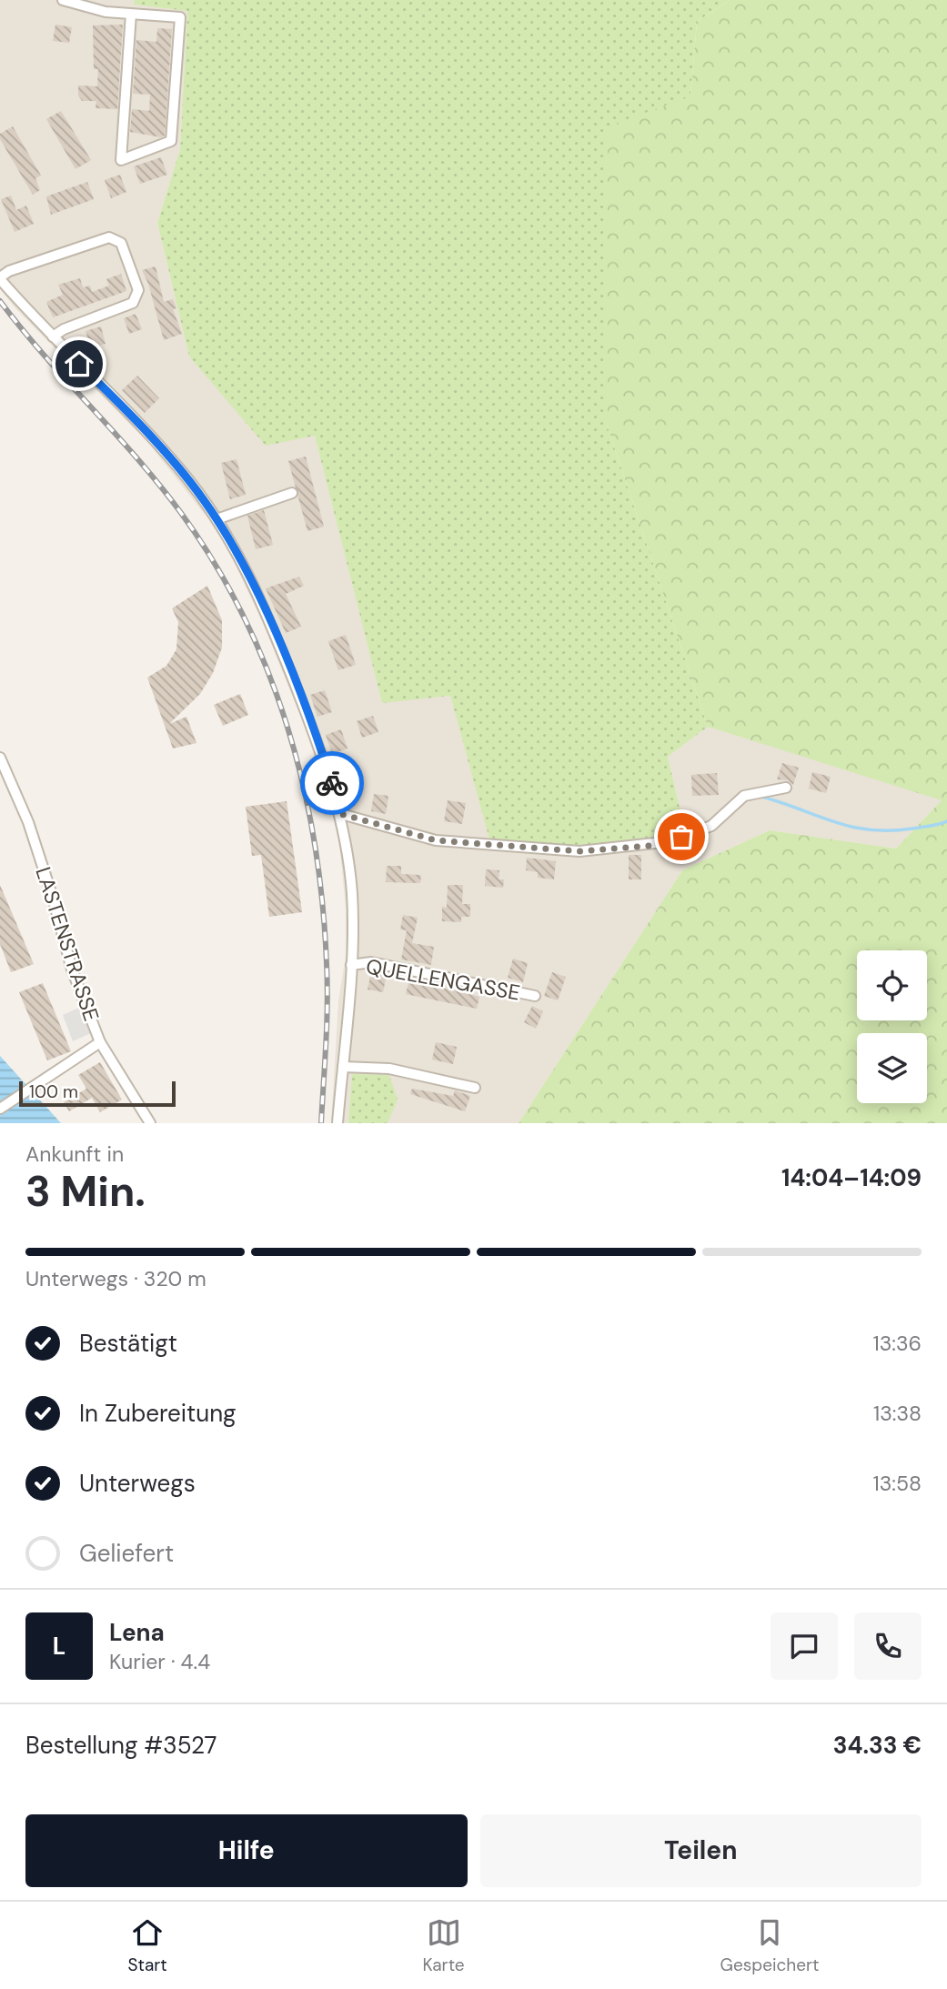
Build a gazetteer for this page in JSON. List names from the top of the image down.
{
  "streets": {
    "street": ["LASTENSTRASSE", "QUELLENGASSE"]
  },
  "scale_bar": "100 m",
  "page": {
    "scale": "100 m",
    "heading": ["3 Min.", "Ankunft in", "14:04–14:09"],
    "panel": [
      "Lena",
      "Kurier · 4.4",
      "Bestellung #3527",
      "34.33 €"
    ],
    "bar": "Unterwegs · 320 m",
    "list": [
      ["Bestätigt", "13:36"],
      ["In Zubereitung", "13:38"],
      ["Unterwegs", "13:58"],
      "Geliefert"
    ],
    "round": "L",
    "buttons": ["Hilfe", "Teilen"],
    "tabs": ["Start", "Karte", "Gespeichert"]
  }
}
